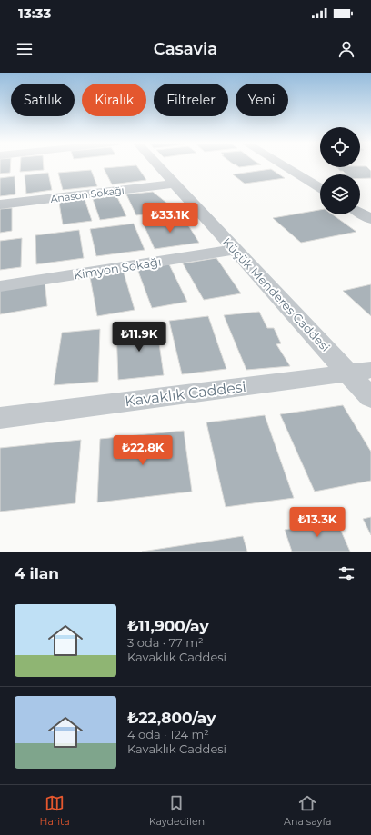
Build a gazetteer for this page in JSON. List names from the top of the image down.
{
  "streets": {
    "street": [
      "Anason Sokağı",
      "Kimyon Sokağı",
      "Küçük Menderes Caddesi",
      "Kavaklık Caddesi"
    ]
  },
  "crossings": [
    ["Anason Sokağı", "Küçük Menderes Caddesi"],
    ["Kimyon Sokağı", "Küçük Menderes Caddesi"],
    ["Küçük Menderes Caddesi", "Kavaklık Caddesi"]
  ],
  "page": {
    "status": "13:33",
    "header": "Casavia",
    "chip": [
      "Satılık",
      "Kiralık",
      "Filtreler",
      "Yeni"
    ],
    "price": [
      "₺33.1K",
      "₺11.9K",
      "₺22.8K",
      "₺13.3K"
    ],
    "heading": "4 ilan",
    "list": [
      {
        "name": "₺11,900/ay",
        "note": "3 oda · 77 m² · Kavaklık Caddesi"
      },
      {
        "name": "₺22,800/ay",
        "note": "4 oda · 124 m² · Kavaklık Caddesi"
      }
    ],
    "tabs": ["Harita", "Kaydedilen", "Ana sayfa"]
  }
}
